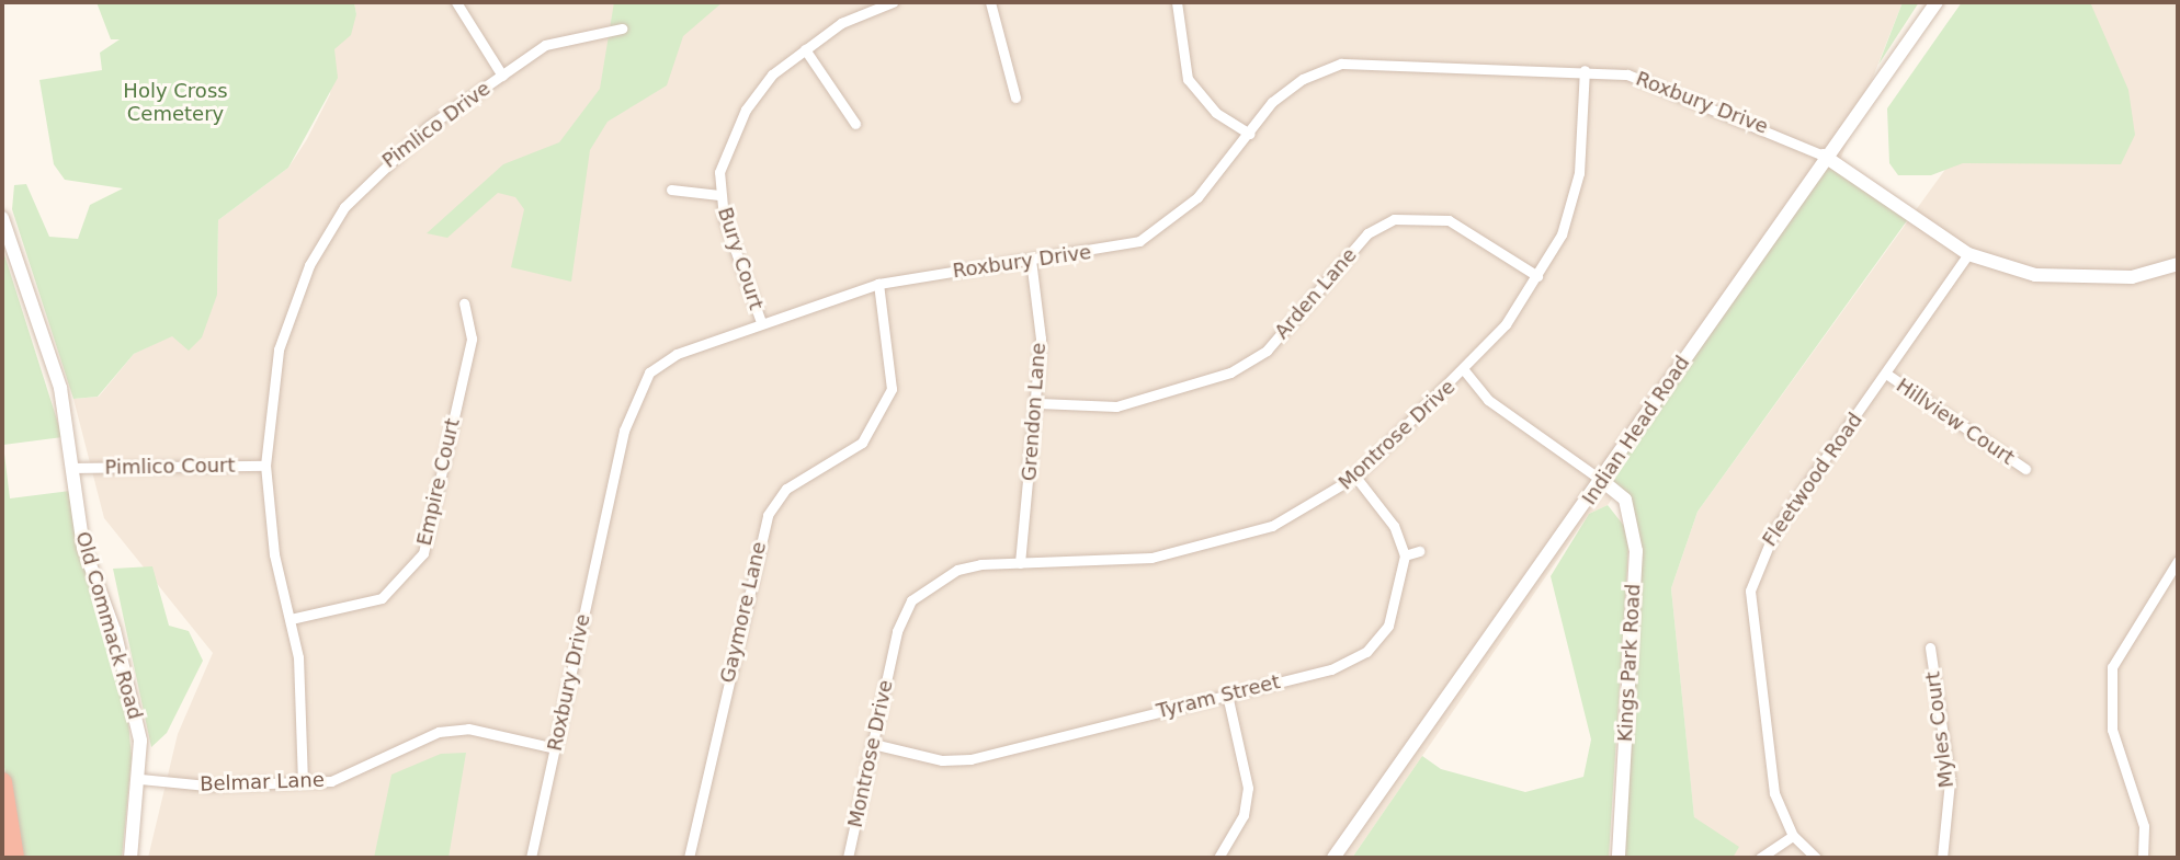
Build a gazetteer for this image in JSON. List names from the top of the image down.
{
  "streets": {
    "street": [
      "Roxbury Drive",
      "Pimlico Drive",
      "Bury Court",
      "Arden Lane",
      "Grendon Lane",
      "Hillview Court",
      "Indian Head Road",
      "Montrose Drive",
      "Pimlico Court",
      "Fleetwood Road",
      "Empire Court",
      "Gaymore Lane",
      "Old Commack Road",
      "Kings Park Road",
      "Tyram Street",
      "Myles Court",
      "Belmar Lane"
    ]
  },
  "crossings": [
    ["Roxbury Drive", "Bury Court"],
    ["Roxbury Drive", "Grendon Lane"],
    ["Roxbury Drive", "Indian Head Road"],
    ["Roxbury Drive", "Montrose Drive"],
    ["Roxbury Drive", "Gaymore Lane"],
    ["Roxbury Drive", "Belmar Lane"],
    ["Pimlico Drive", "Pimlico Court"],
    ["Pimlico Drive", "Empire Court"],
    ["Pimlico Drive", "Belmar Lane"],
    ["Arden Lane", "Grendon Lane"],
    ["Arden Lane", "Montrose Drive"],
    ["Grendon Lane", "Montrose Drive"],
    ["Hillview Court", "Fleetwood Road"],
    ["Indian Head Road", "Kings Park Road"],
    ["Montrose Drive", "Tyram Street"],
    ["Pimlico Court", "Old Commack Road"],
    ["Old Commack Road", "Belmar Lane"]
  ],
  "parks": ["Holy Cross Cemetery"]
}
